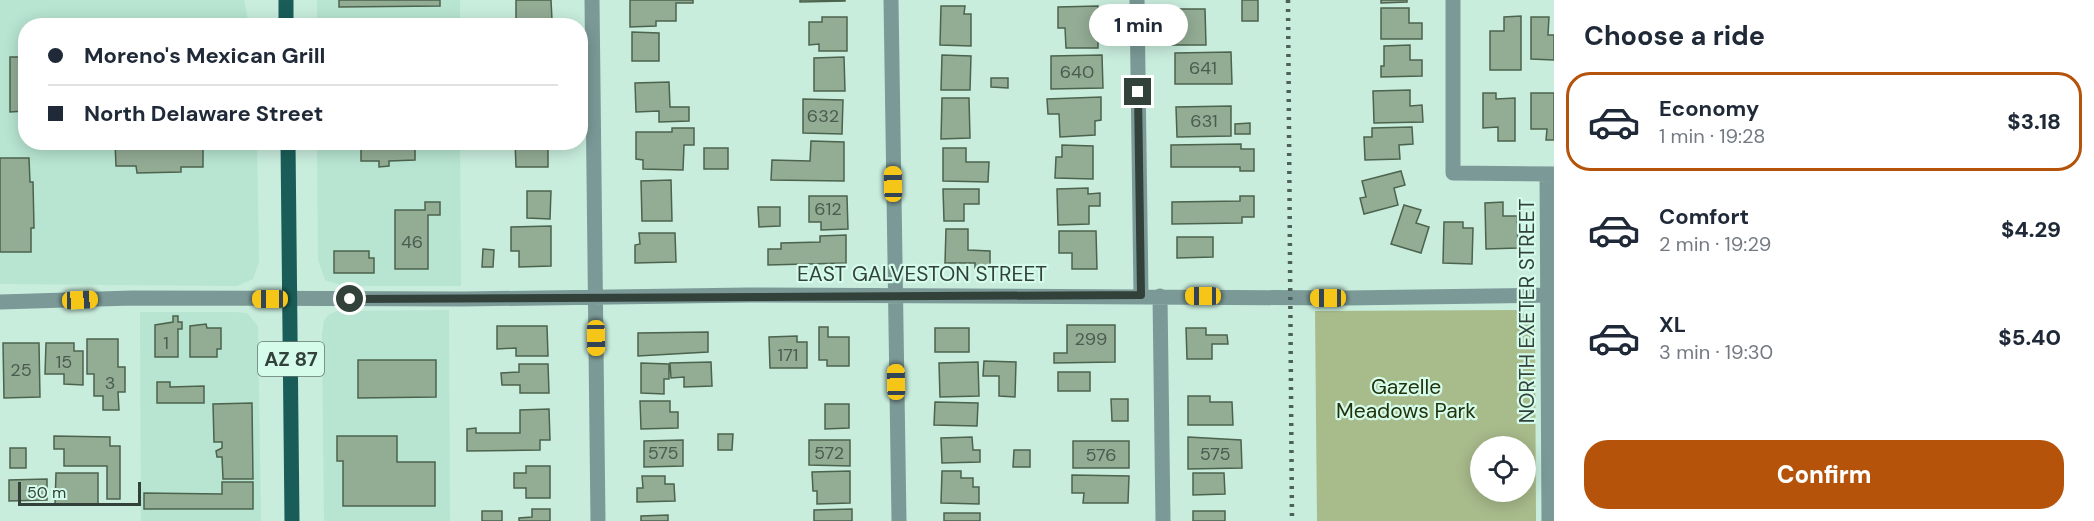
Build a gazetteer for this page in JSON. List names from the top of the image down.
{
  "streets": {
    "main road": ["AZ 87"],
    "street": ["EAST GALVESTON STREET", "NORTH EXETER STREET"]
  },
  "crossings": [
    ["EAST GALVESTON STREET", "NORTH EXETER STREET"],
    ["EAST GALVESTON STREET", "AZ 87"]
  ],
  "parks": ["Gazelle Meadows Park"],
  "house_numbers": [
    "641",
    "640",
    "632",
    "631",
    "612",
    "46",
    "299",
    "1",
    "171",
    "15",
    "25",
    "3",
    "575",
    "572",
    "575",
    "576"
  ],
  "scale_bar": "50 m",
  "page": {
    "heading": "Choose a ride",
    "bubble": "1 min",
    "banner": ["Moreno's Mexican Grill", "North Delaware Street"],
    "list": [
      {
        "name": "Economy",
        "note": "1 min · 19:28",
        "value": "$3.18"
      },
      {
        "name": "Comfort",
        "note": "2 min · 19:29",
        "value": "$4.29"
      },
      {
        "name": "XL",
        "note": "3 min · 19:30",
        "value": "$5.40"
      }
    ],
    "buttons": "Confirm",
    "scale": "50 m"
  }
}
